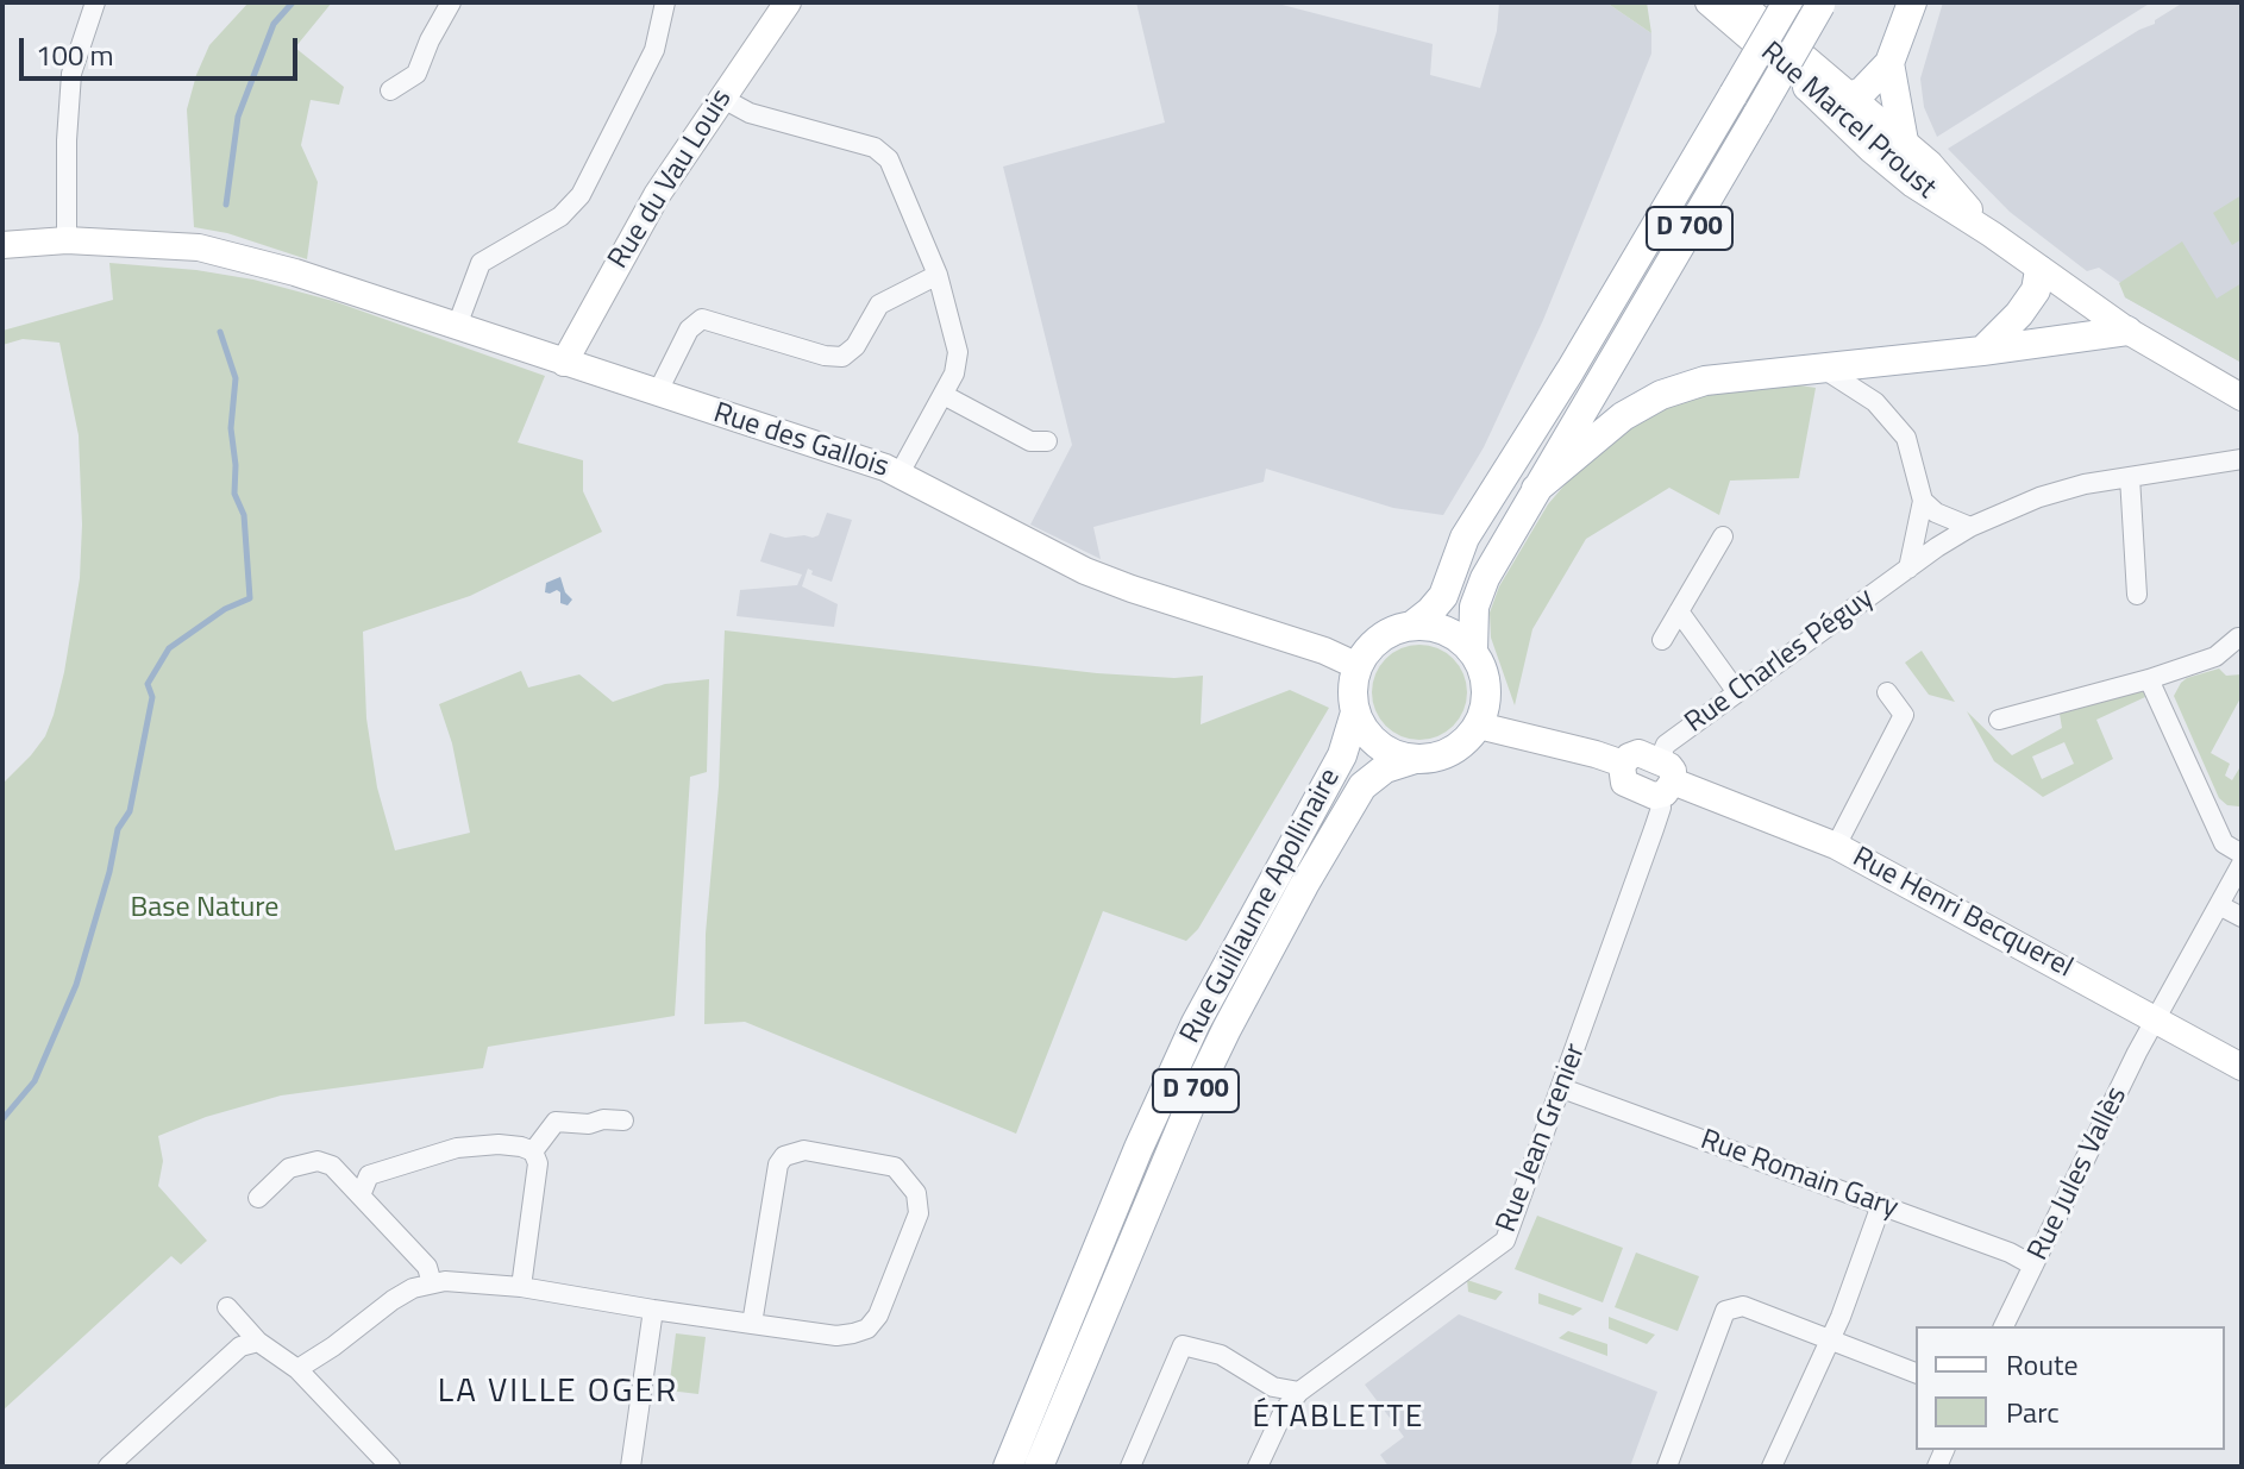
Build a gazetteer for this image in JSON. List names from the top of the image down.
{
  "streets": {
    "main road": [
      "Rue Marcel Proust",
      "Rue du Vau Louis",
      "D 700",
      "Rue des Gallois",
      "Rue Guillaume Apollinaire",
      "Rue Henri Becquerel"
    ],
    "street": [
      "Rue Charles Péguy",
      "Rue Jean Grenier",
      "Rue Jules Vallès",
      "Rue Romain Gary"
    ]
  },
  "crossings": [
    ["Rue du Vau Louis", "Rue des Gallois"],
    ["D 700", "Rue des Gallois"],
    ["D 700", "Rue Guillaume Apollinaire"],
    ["Rue des Gallois", "Rue Guillaume Apollinaire"],
    ["Rue Charles Péguy", "Rue Henri Becquerel"],
    ["Rue Charles Péguy", "Rue Jean Grenier"],
    ["Rue Henri Becquerel", "Rue Jean Grenier"],
    ["Rue Henri Becquerel", "Rue Jules Vallès"],
    ["Rue Jean Grenier", "Rue Romain Gary"],
    ["Rue Jules Vallès", "Rue Romain Gary"]
  ],
  "districts": ["LA VILLE OGER", "ÉTABLETTE"],
  "parks": ["Base Nature"],
  "legend": ["Route", "Parc"],
  "scale_bar": "100 m"
}
